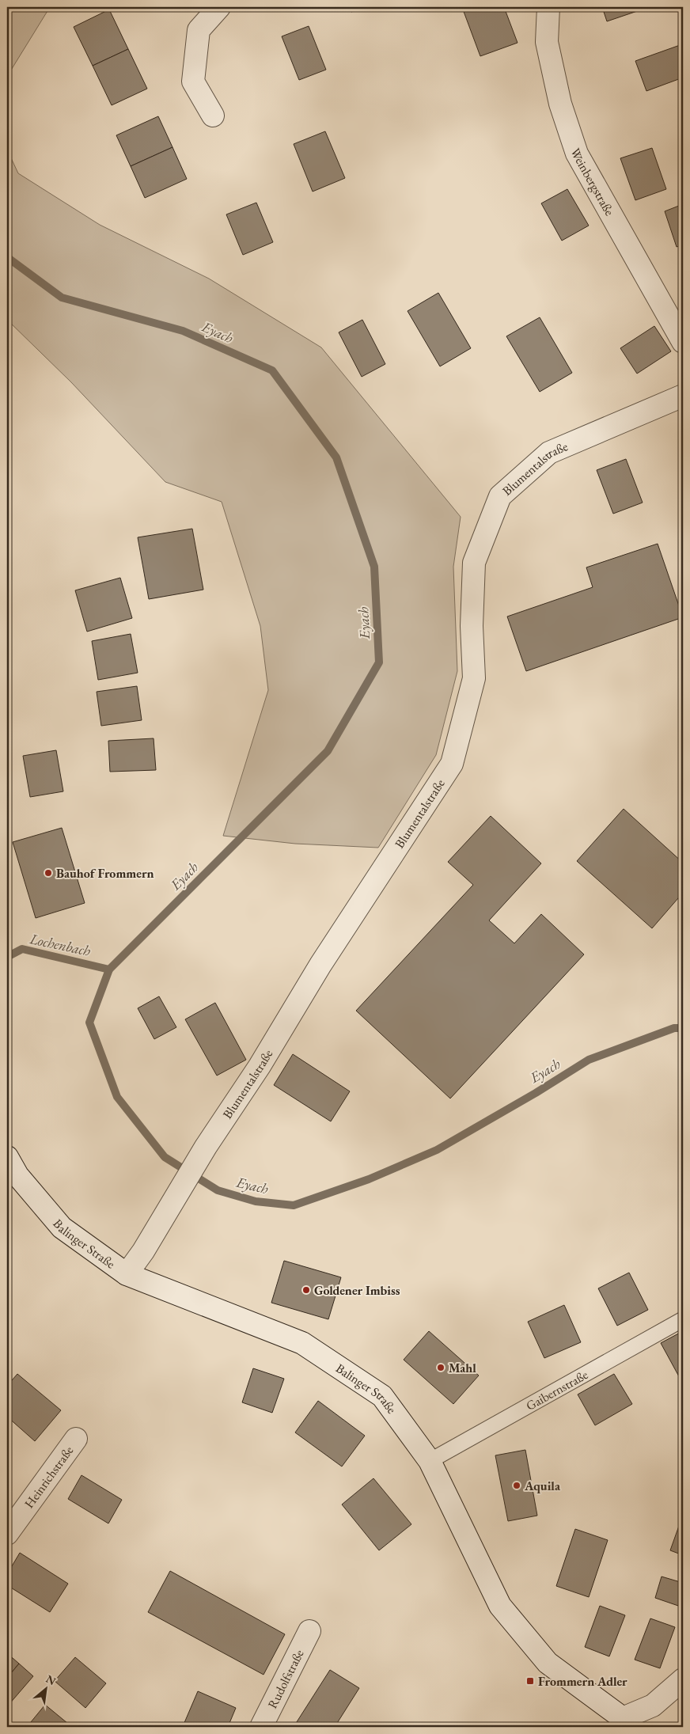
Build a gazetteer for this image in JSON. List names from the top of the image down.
{
  "streets": {
    "street": [
      "Weinbergstraße",
      "Blumentalstraße",
      "Balinger Straße",
      "Heinrichstraße",
      "Rudolfstraße"
    ],
    "lane": ["Gaibernstraße"]
  },
  "crossings": [
    ["Blumentalstraße", "Balinger Straße"],
    ["Balinger Straße", "Gaibernstraße"]
  ],
  "water": ["Eyach", "Lochenbach"],
  "places": {
    "other": [
      "Bauhof Frommern",
      "Goldener Imbiss",
      "Mahl",
      "Aquila"
    ],
    "transit": ["Frommern Adler"]
  },
  "north": "top right"
}
